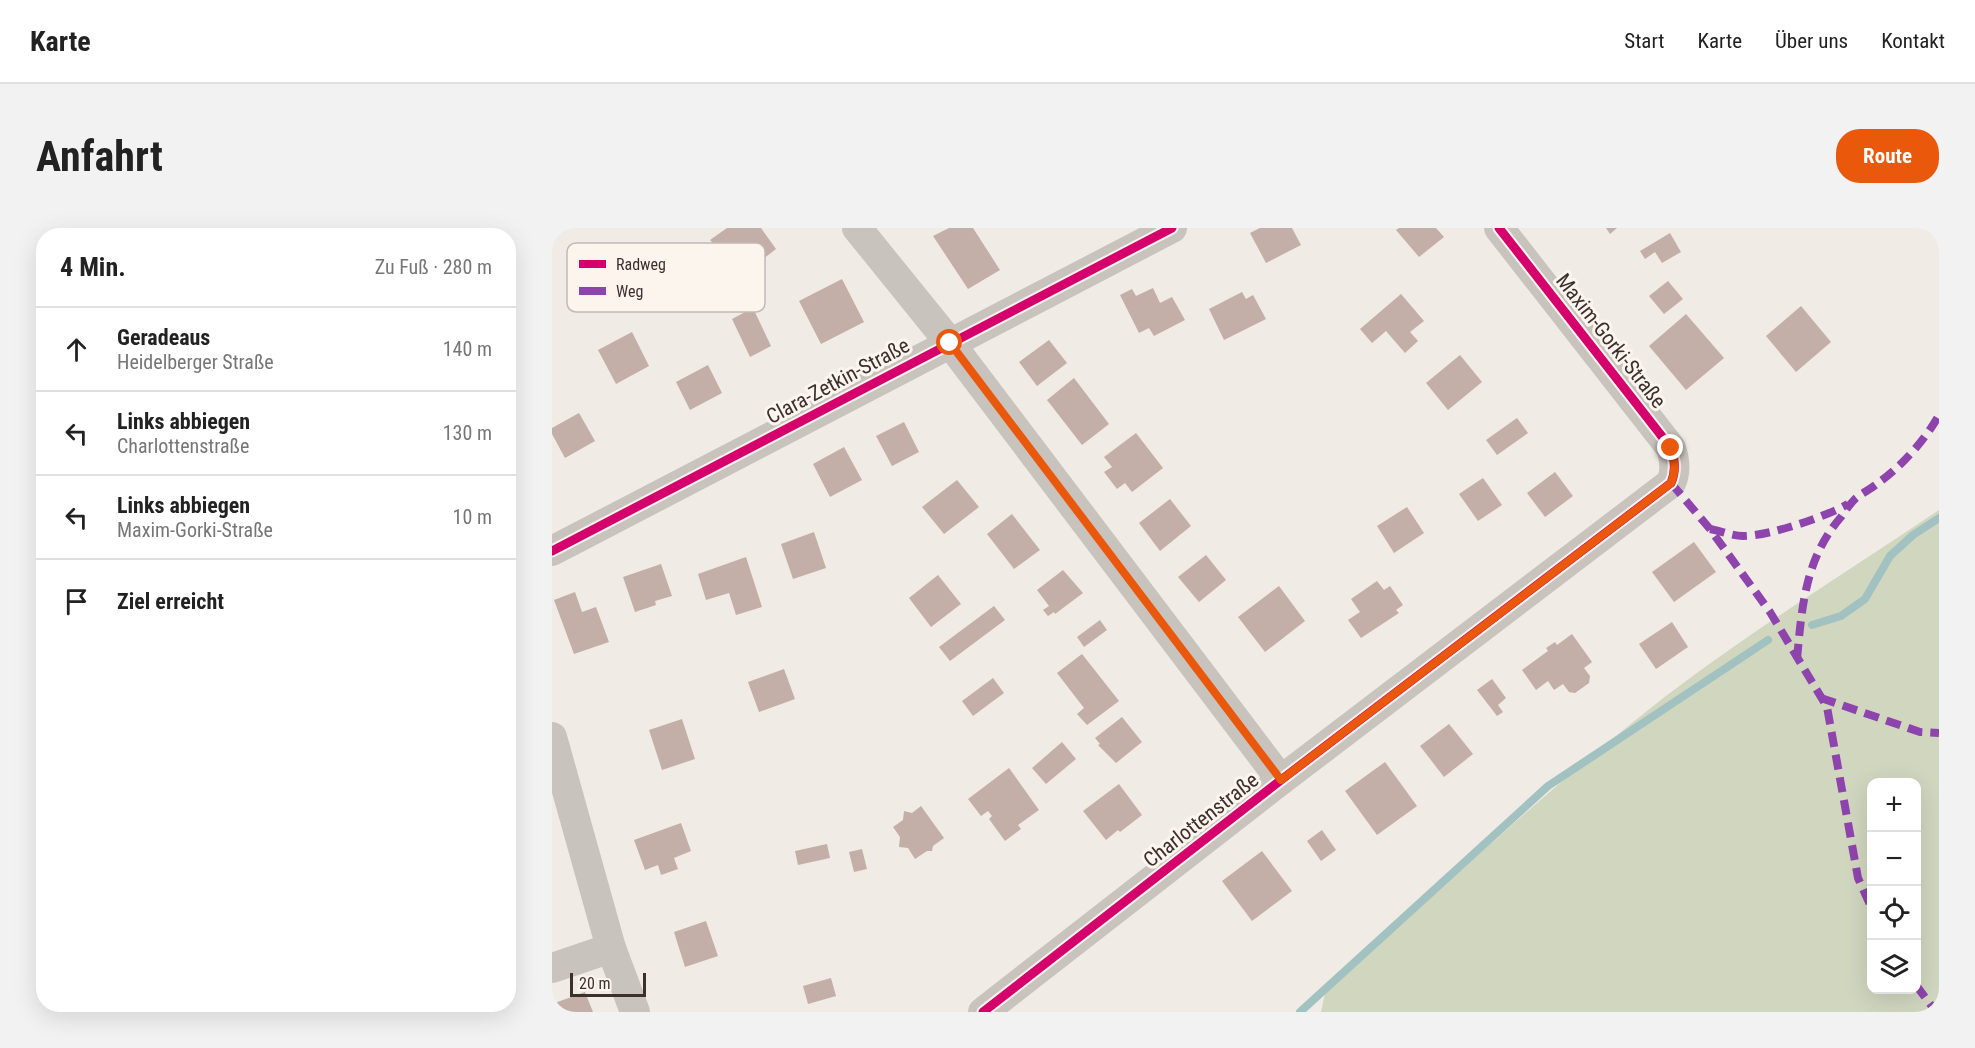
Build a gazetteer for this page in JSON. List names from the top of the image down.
{
  "streets": {
    "street": ["Maxim-Gorki-Straße", "Clara-Zetkin-Straße", "Charlottenstraße"]
  },
  "crossings": [
    ["Maxim-Gorki-Straße", "Charlottenstraße"]
  ],
  "legend": ["Radweg", "Weg"],
  "scale_bar": "20 m",
  "page": {
    "header": "Karte",
    "nav": [
      "Start",
      "Karte",
      "Über uns",
      "Kontakt"
    ],
    "buttons": "Route",
    "title": "Anfahrt",
    "heading": ["4 Min.", "Zu Fuß · 280 m"],
    "list": [
      ["Geradeaus", "Heidelberger Straße", "140 m"],
      ["Links abbiegen", "Charlottenstraße", "130 m"],
      ["Links abbiegen", "Maxim-Gorki-Straße", "10 m"],
      "Ziel erreicht"
    ],
    "map_buttons": ["+", "−"],
    "scale": "20 m"
  }
}
